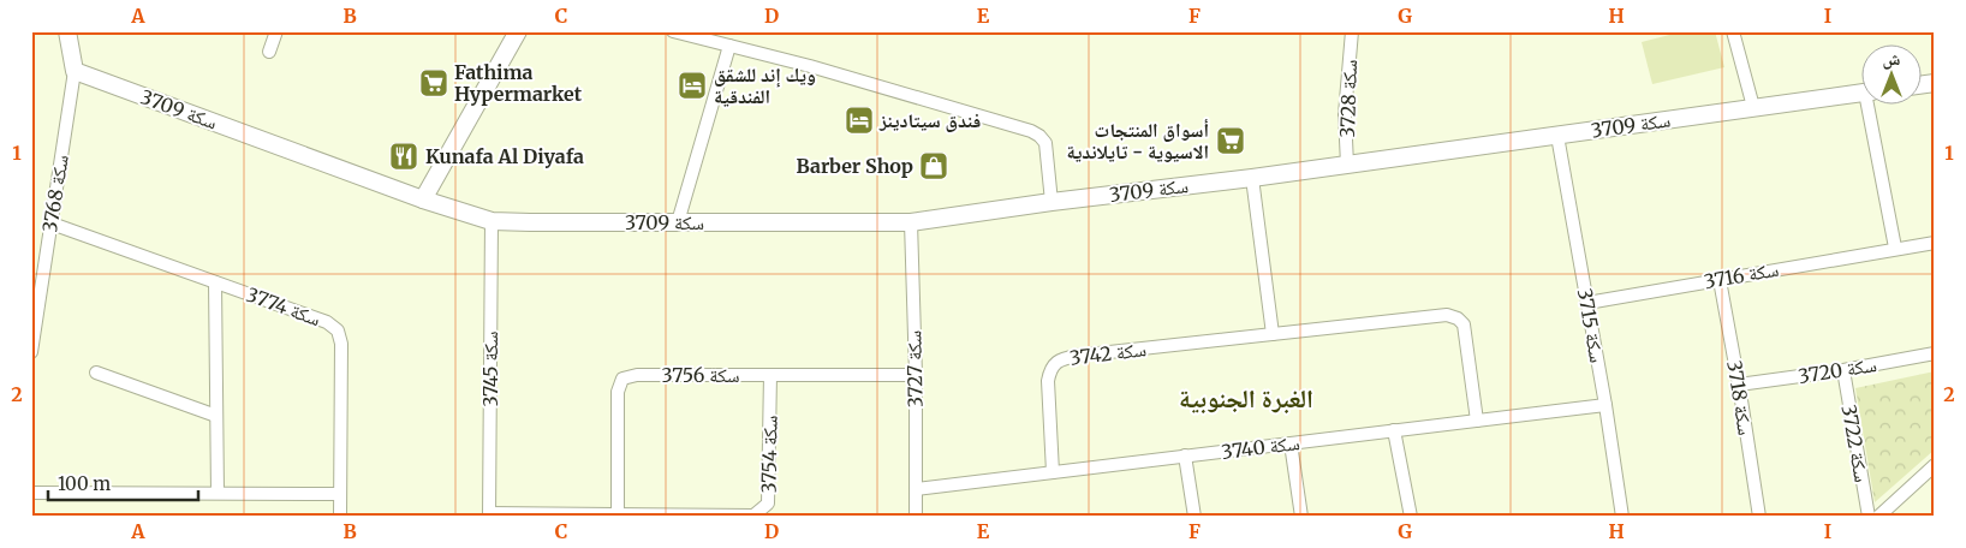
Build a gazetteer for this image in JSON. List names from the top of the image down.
{
  "streets": {
    "street": [
      "سكة 3728",
      "سكة 3709",
      "سكة 3768",
      "سكة 3716",
      "سكة 3774",
      "سكة 3715",
      "سكة 3742",
      "سكة 3745",
      "سكة 3727",
      "سكة 3720",
      "سكة 3756",
      "سكة 3718",
      "سكة 3722",
      "سكة 3740",
      "سكة 3754"
    ]
  },
  "crossings": [
    ["سكة 3728", "سكة 3709"],
    ["سكة 3709", "سكة 3768"],
    ["سكة 3709", "سكة 3715"],
    ["سكة 3709", "سكة 3745"],
    ["سكة 3709", "سكة 3727"],
    ["سكة 3768", "سكة 3774"],
    ["سكة 3716", "سكة 3715"],
    ["سكة 3716", "سكة 3718"],
    ["سكة 3715", "سكة 3740"],
    ["سكة 3742", "سكة 3740"],
    ["سكة 3745", "سكة 3754"],
    ["سكة 3727", "سكة 3756"],
    ["سكة 3727", "سكة 3740"],
    ["سكة 3720", "سكة 3718"],
    ["سكة 3720", "سكة 3722"],
    ["سكة 3756", "سكة 3754"]
  ],
  "districts": ["الغبرة الجنوبية"],
  "places": {
    "supermarket": ["Fathima Hypermarket", "أسواق المنتجات الاسيوية - تايلاندية"],
    "hotel": ["ويك إند للشقق الفندقية", "فندق سيتادينز"],
    "restaurant": ["Kunafa Al Diyafa"],
    "shop": ["Barber Shop"]
  },
  "scale_bar": "100 m",
  "north": "top",
  "grid": {
    "columns": [
      "A",
      "B",
      "C",
      "D",
      "E",
      "F",
      "G",
      "H",
      "I"
    ],
    "rows": ["1", "2"]
  }
}
